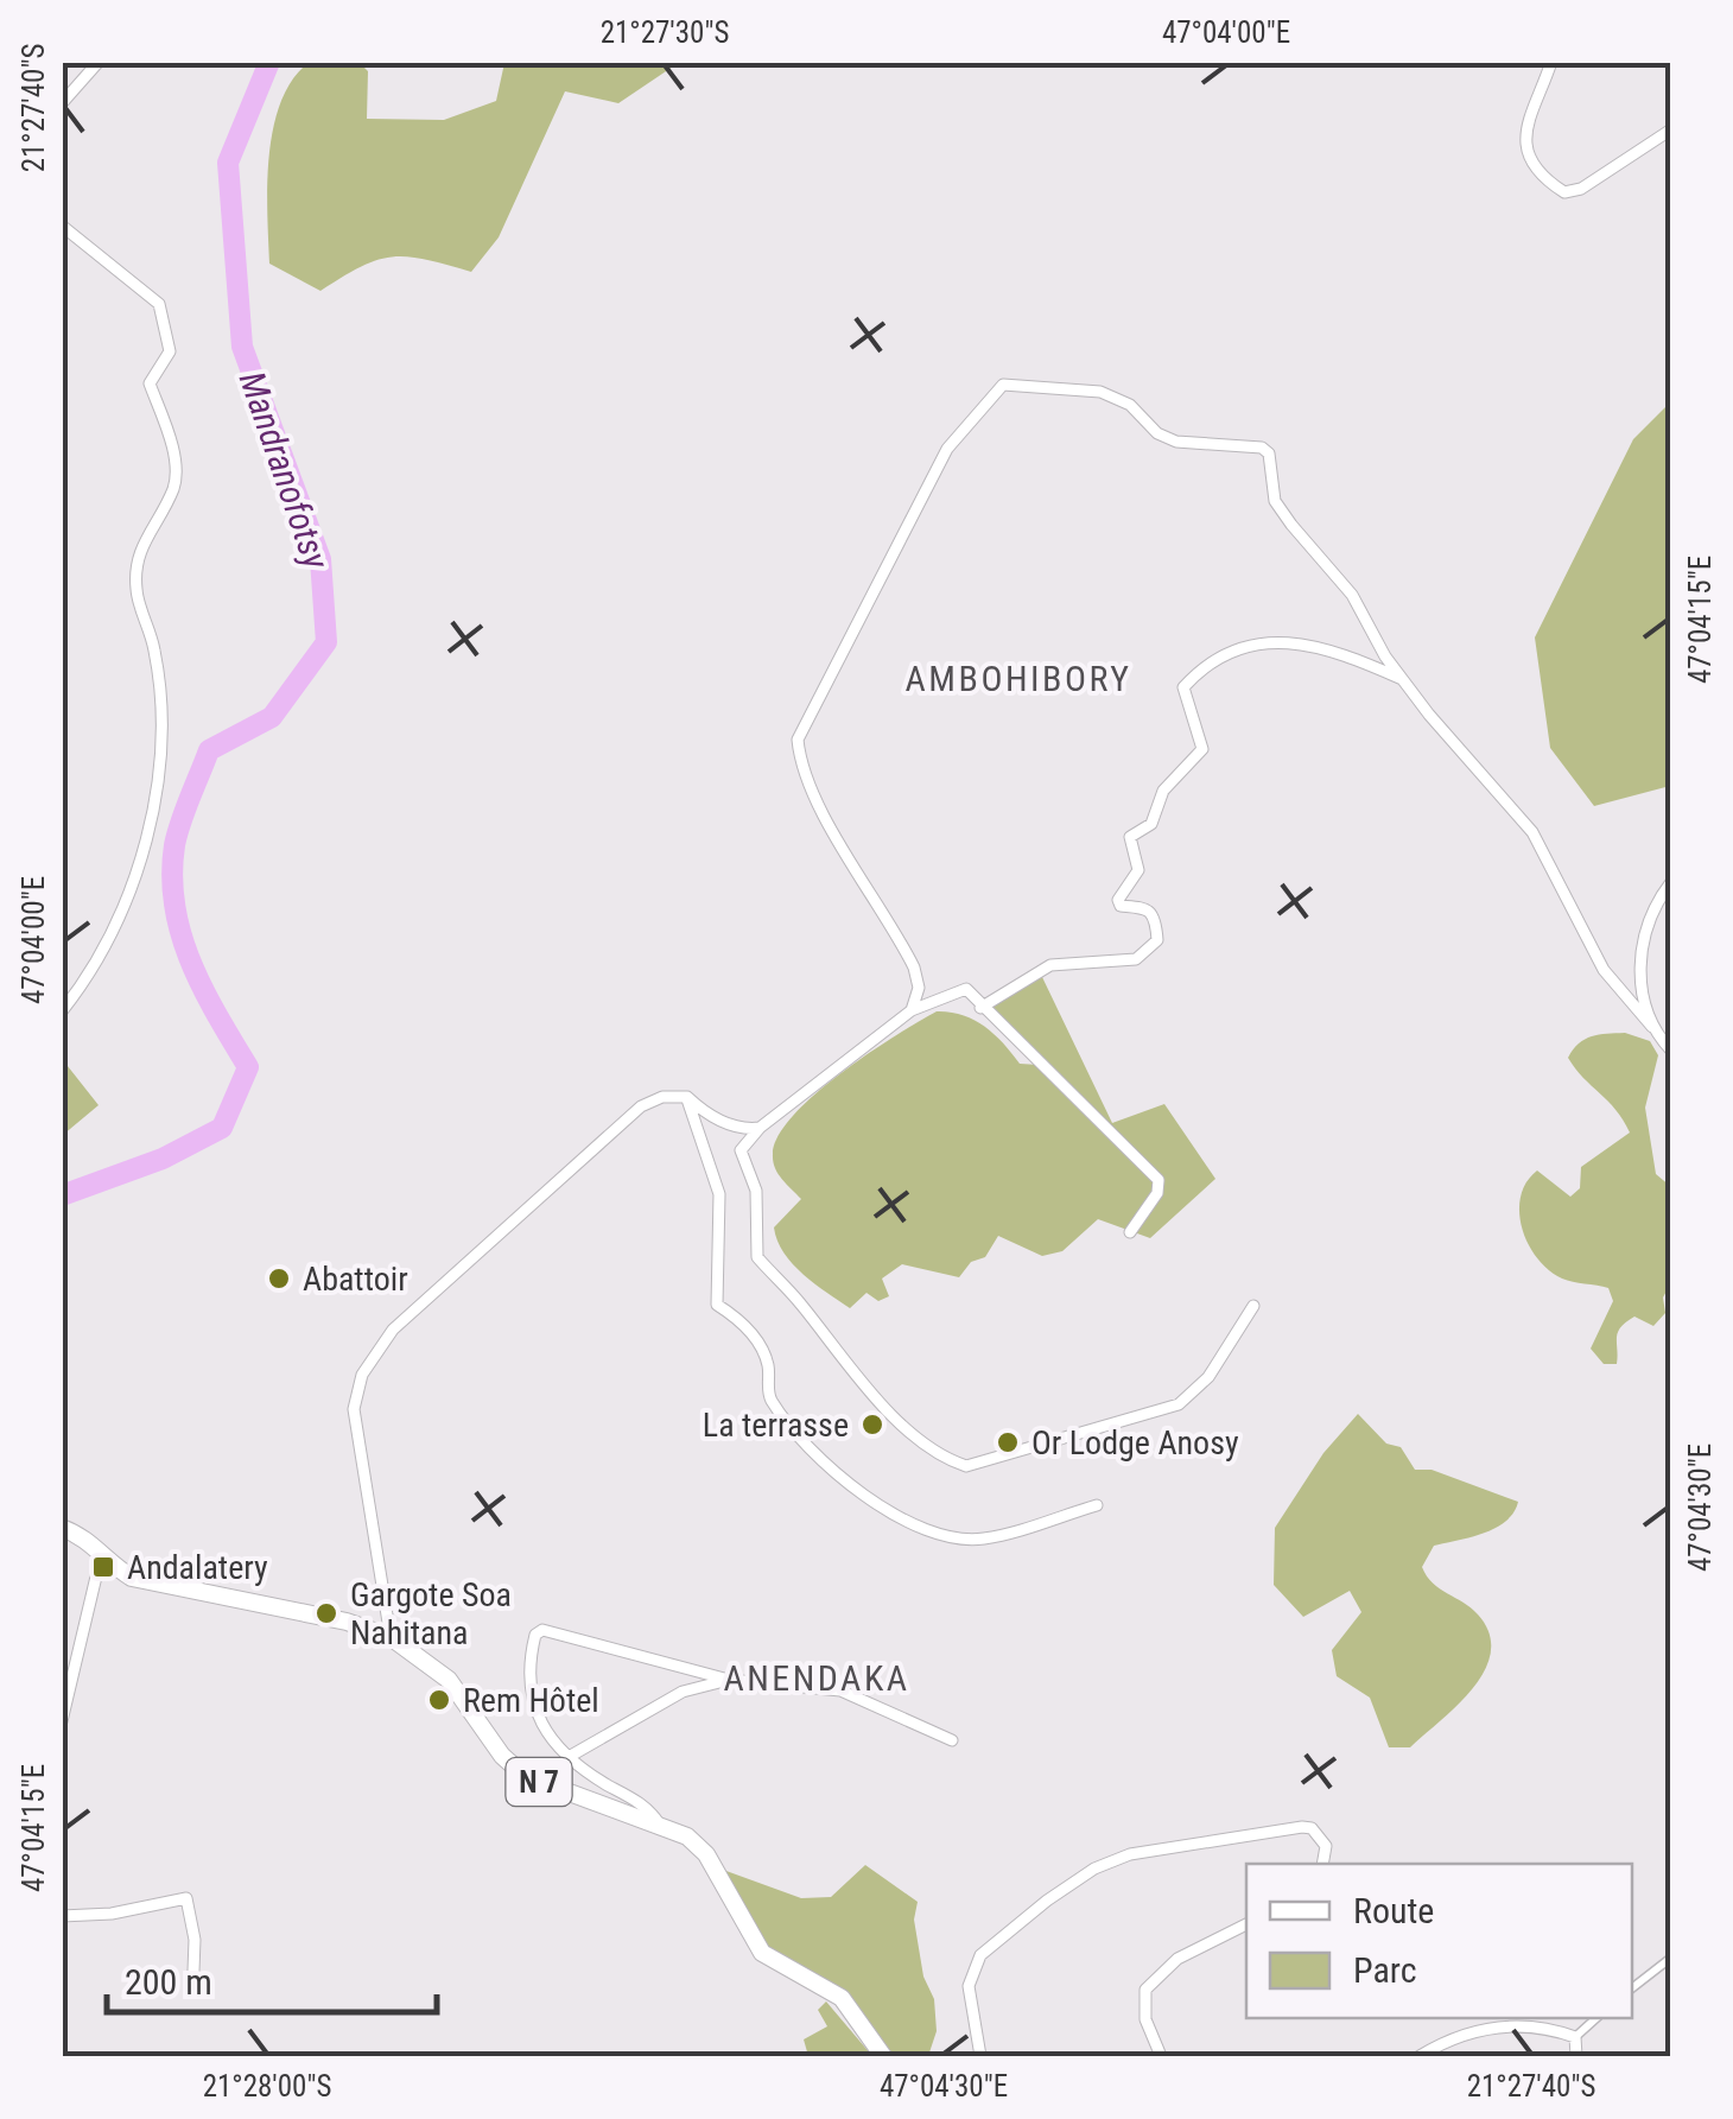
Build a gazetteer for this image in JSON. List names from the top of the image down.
{
  "streets": {
    "main road": ["N 7"]
  },
  "districts": ["AMBOHIBORY", "ANENDAKA"],
  "water": ["Mandranofotsy"],
  "places": {
    "other": [
      "Abattoir",
      "La terrasse",
      "Or Lodge Anosy",
      "Gargote Soa Nahitana",
      "Rem Hôtel"
    ],
    "transit": ["Andalatery"]
  },
  "legend": ["Route", "Parc"],
  "scale_bar": "200 m",
  "coordinates": [
    "21°27'30\"S",
    "47°04'00\"E",
    "21°27'40\"S",
    "47°04'15\"E",
    "47°04'30\"E",
    "21°28'00\"S"
  ]
}
